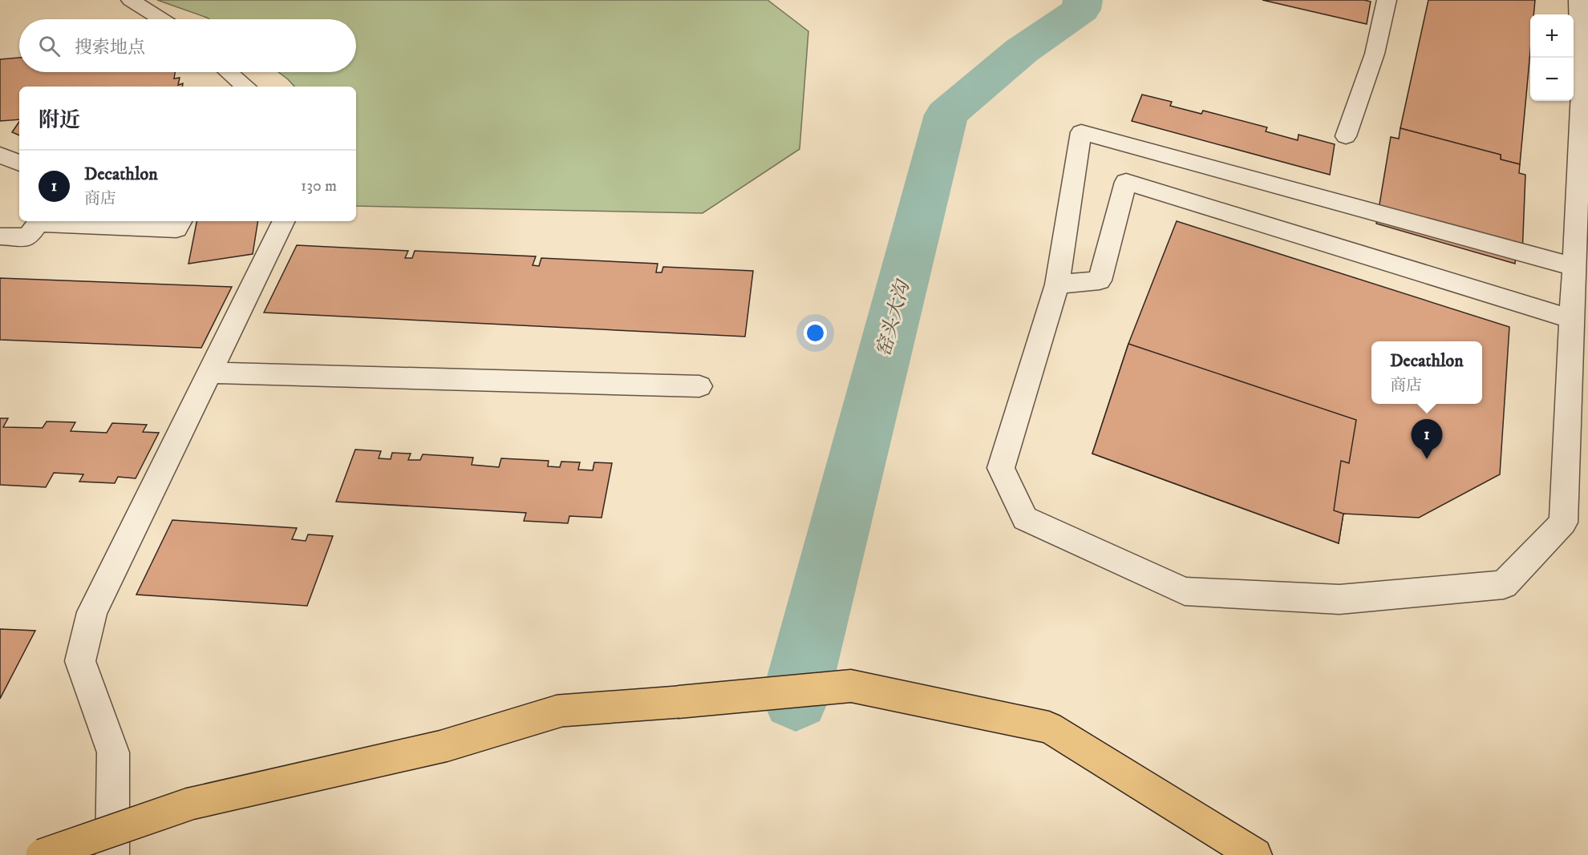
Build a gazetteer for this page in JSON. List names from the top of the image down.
{
  "water": ["窑头大沟"],
  "page": {
    "map_buttons": ["+", "−"],
    "search": "搜索地点",
    "heading": "附近",
    "list": [
      {
        "mark": "1",
        "name": "Decathlon",
        "note": "商店",
        "value": "130 m"
      }
    ],
    "popup": ["Decathlon", "商店"],
    "pins": "1"
  }
}
